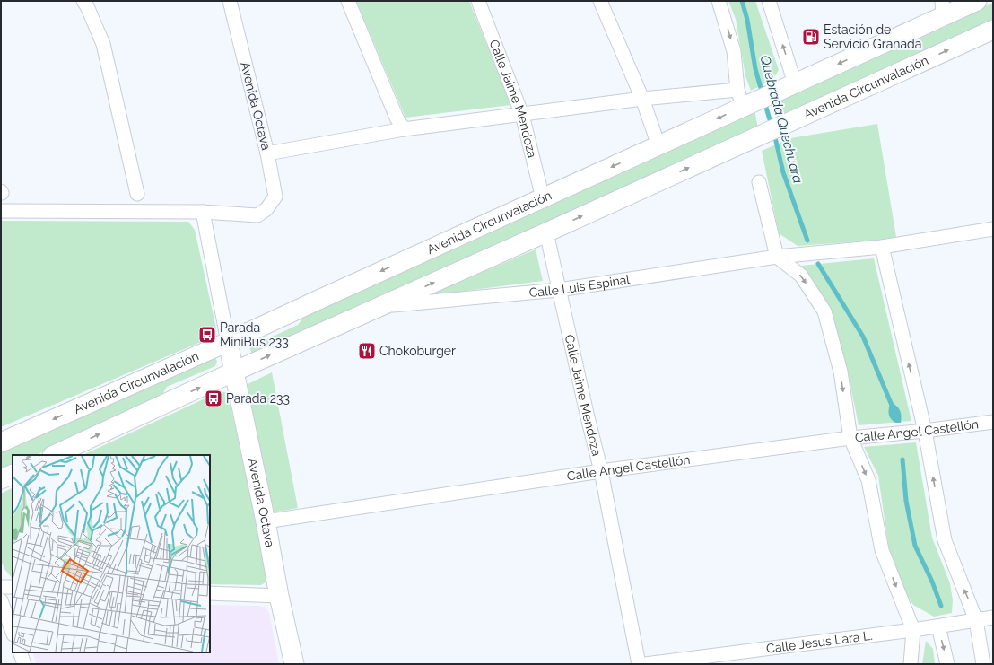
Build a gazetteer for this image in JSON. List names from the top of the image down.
{
  "streets": {
    "main road": ["Avenida Circunvalación", "Avenida Octava"],
    "street": [
      "Calle Jaime Mendoza",
      "Calle Luis Espinal",
      "Calle Angel Castellón",
      "Calle Jesus Lara L."
    ]
  },
  "crossings": [
    ["Avenida Circunvalación", "Calle Jaime Mendoza"],
    ["Avenida Circunvalación", "Avenida Octava"],
    ["Avenida Circunvalación", "Calle Luis Espinal"],
    ["Calle Jaime Mendoza", "Calle Luis Espinal"],
    ["Calle Jaime Mendoza", "Calle Angel Castellón"],
    ["Avenida Octava", "Calle Angel Castellón"]
  ],
  "water": ["Quebrada Quechuara"],
  "places": {
    "fuel station": ["Estación de Servicio Granada"],
    "bus stop": ["Parada MiniBus 233", "Parada 233"],
    "restaurant": ["Chokoburger"]
  }
}
